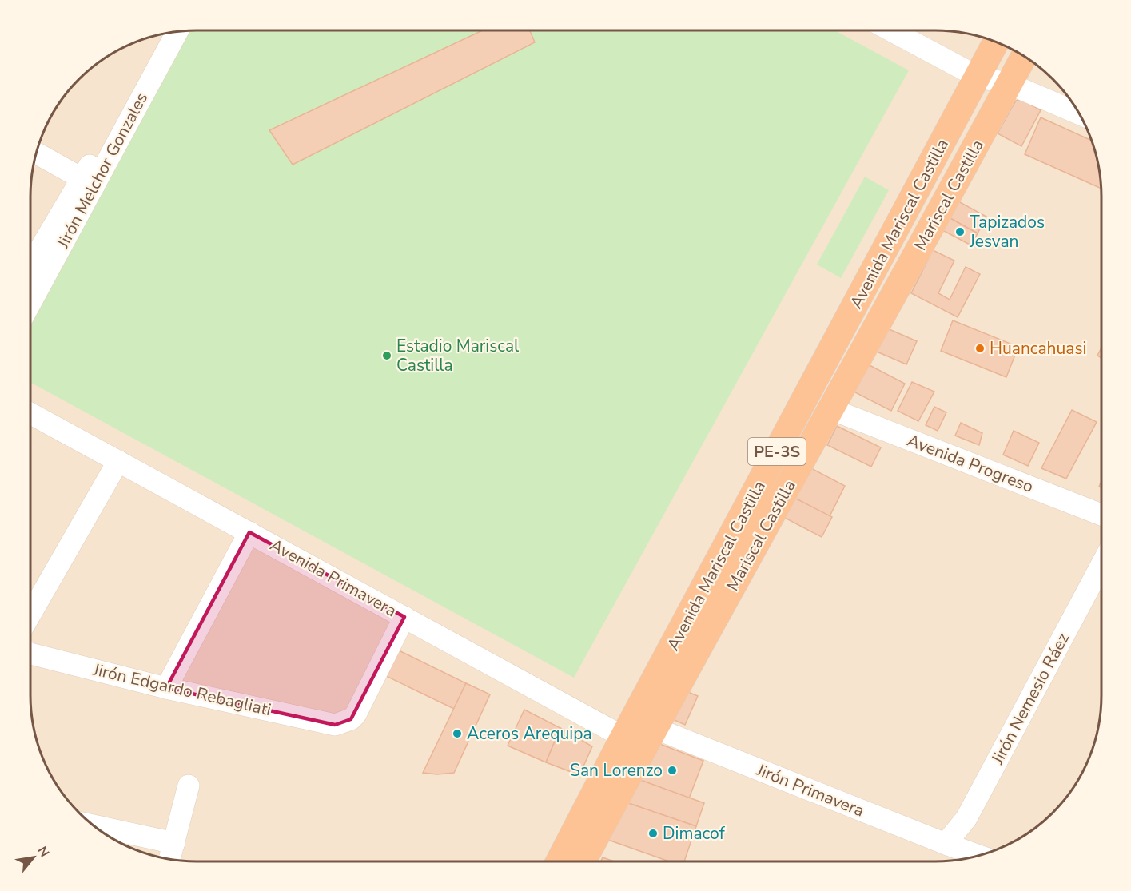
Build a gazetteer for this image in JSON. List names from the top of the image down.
{
  "streets": {
    "highway": ["Mariscal Castilla", "Avenida Mariscal Castilla", "PE-3S"],
    "street": [
      "Jirón Melchor Gonzales",
      "Avenida Progreso",
      "Avenida Primavera",
      "Jirón Edgardo Rebagliati",
      "Jirón Nemesio Ráez",
      "Jirón Primavera"
    ]
  },
  "crossings": [
    ["Mariscal Castilla", "Avenida Mariscal Castilla"],
    ["Mariscal Castilla", "Avenida Progreso"],
    ["Mariscal Castilla", "Avenida Primavera"],
    ["Mariscal Castilla", "Jirón Primavera"],
    ["Avenida Mariscal Castilla", "Avenida Primavera"],
    ["Avenida Mariscal Castilla", "Jirón Primavera"],
    ["Avenida Primavera", "Jirón Edgardo Rebagliati"],
    ["Avenida Primavera", "Jirón Primavera"],
    ["Jirón Nemesio Ráez", "Jirón Primavera"]
  ],
  "places": [
    "Tapizados Jesvan",
    "Huancahuasi",
    "Estadio Mariscal Castilla",
    "Aceros Arequipa",
    "San Lorenzo",
    "Dimacof"
  ],
  "north": "top right"
}
